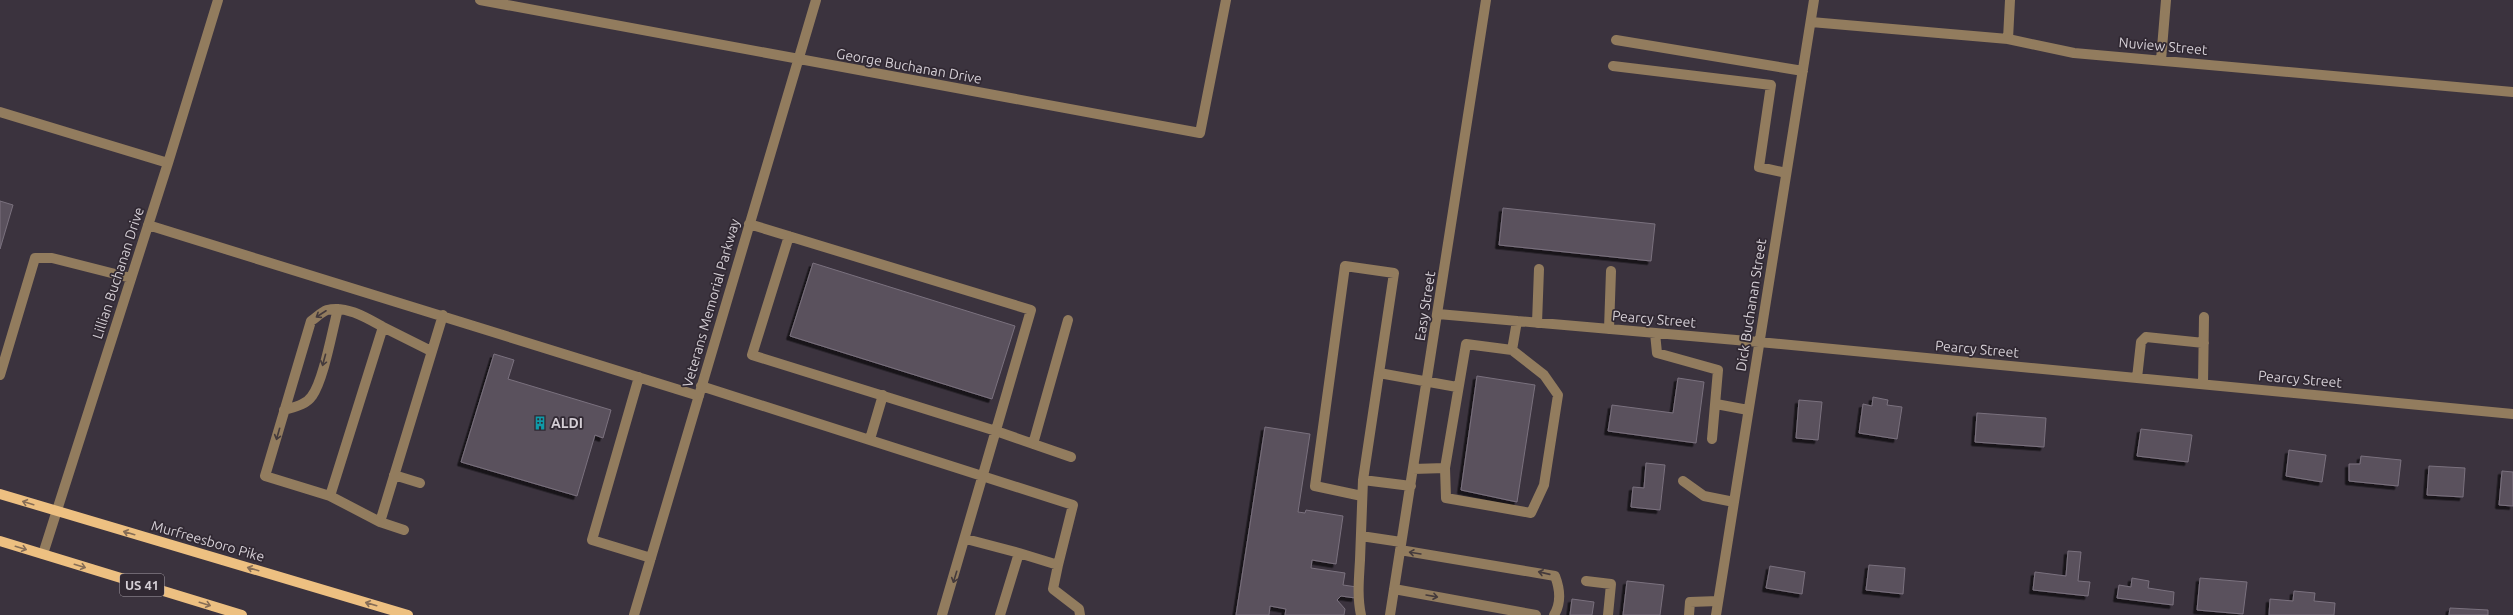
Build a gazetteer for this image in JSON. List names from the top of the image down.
{
  "streets": {
    "main road": ["Murfreesboro Pike", "US 41"],
    "street": [
      "Nuview Street",
      "George Buchanan Drive",
      "Lillian Buchanan Drive",
      "Veterans Memorial Parkway",
      "Dick Buchanan Street",
      "Easy Street",
      "Pearcy Street"
    ]
  },
  "crossings": [
    ["Nuview Street", "Dick Buchanan Street"],
    ["George Buchanan Drive", "Veterans Memorial Parkway"],
    ["Lillian Buchanan Drive", "Murfreesboro Pike"],
    ["Lillian Buchanan Drive", "US 41"],
    ["Dick Buchanan Street", "Pearcy Street"],
    ["Easy Street", "Pearcy Street"]
  ],
  "places": {
    "building": ["ALDI"]
  }
}
